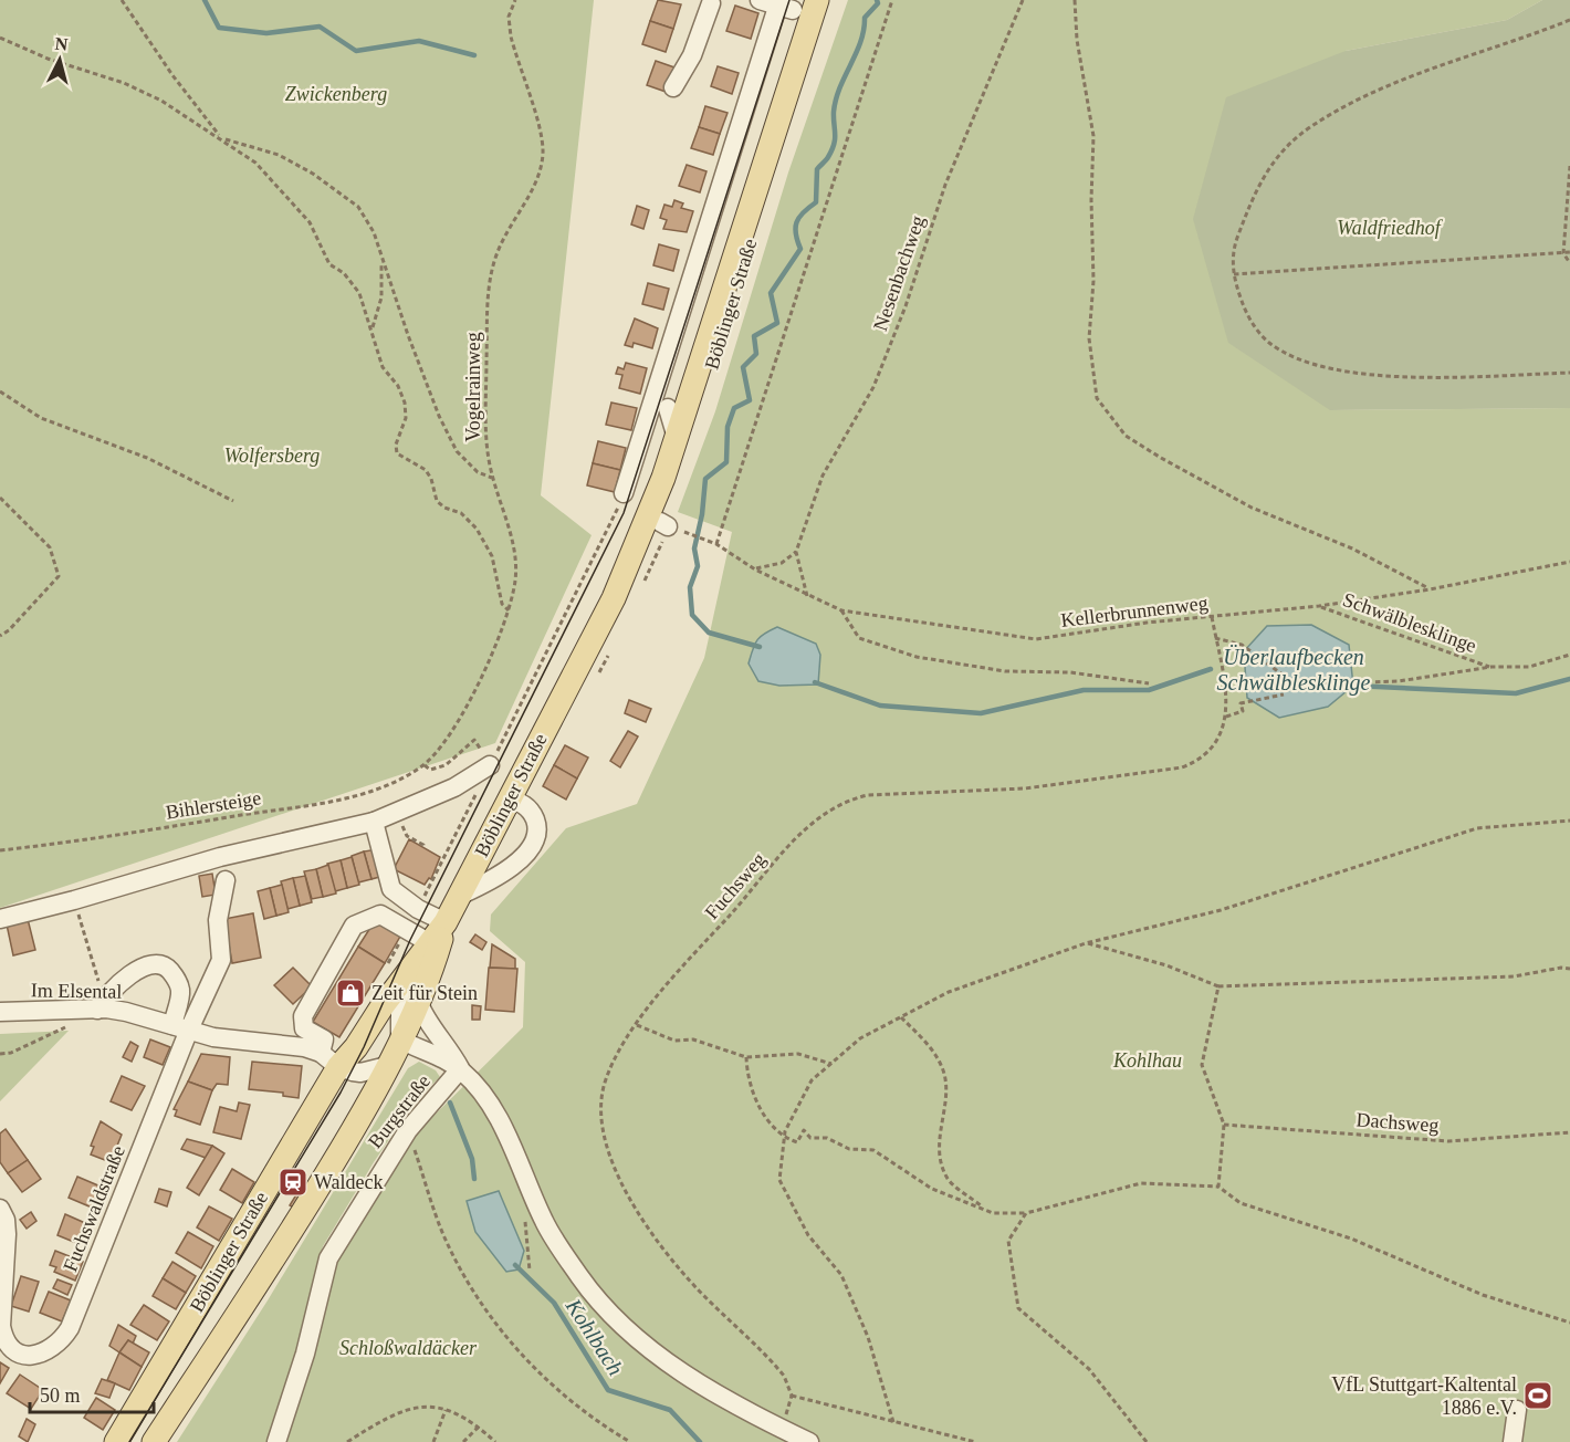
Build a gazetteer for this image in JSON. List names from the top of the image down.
{
  "streets": {
    "main road": ["Böblinger Straße"],
    "street": ["Im Elsental", "Burgstraße", "Fuchswaldstraße"],
    "path": [
      "Nesenbachweg",
      "Vogelrainweg",
      "Kellerbrunnenweg",
      "Schwälblesklinge",
      "Bihlersteige",
      "Fuchsweg",
      "Dachsweg"
    ]
  },
  "crossings": [
    ["Böblinger Straße", "Kellerbrunnenweg"],
    ["Böblinger Straße", "Burgstraße"],
    ["Vogelrainweg", "Bihlersteige"],
    ["Kellerbrunnenweg", "Schwälblesklinge"],
    ["Kellerbrunnenweg", "Fuchsweg"],
    ["Schwälblesklinge", "Fuchsweg"],
    ["Im Elsental", "Fuchswaldstraße"]
  ],
  "water": ["Überlaufbecken Schwälblesklinge", "Kohlbach"],
  "parks": [
    "Zwickenberg",
    "Waldfriedhof",
    "Wolfersberg",
    "Kohlhau",
    "Schloßwaldäcker"
  ],
  "places": {
    "shop": ["Zeit für Stein"],
    "station": ["Waldeck"],
    "sports": ["VfL Stuttgart-Kaltental 1886 e.V."]
  },
  "scale_bar": "50 m",
  "north": "top"
}
